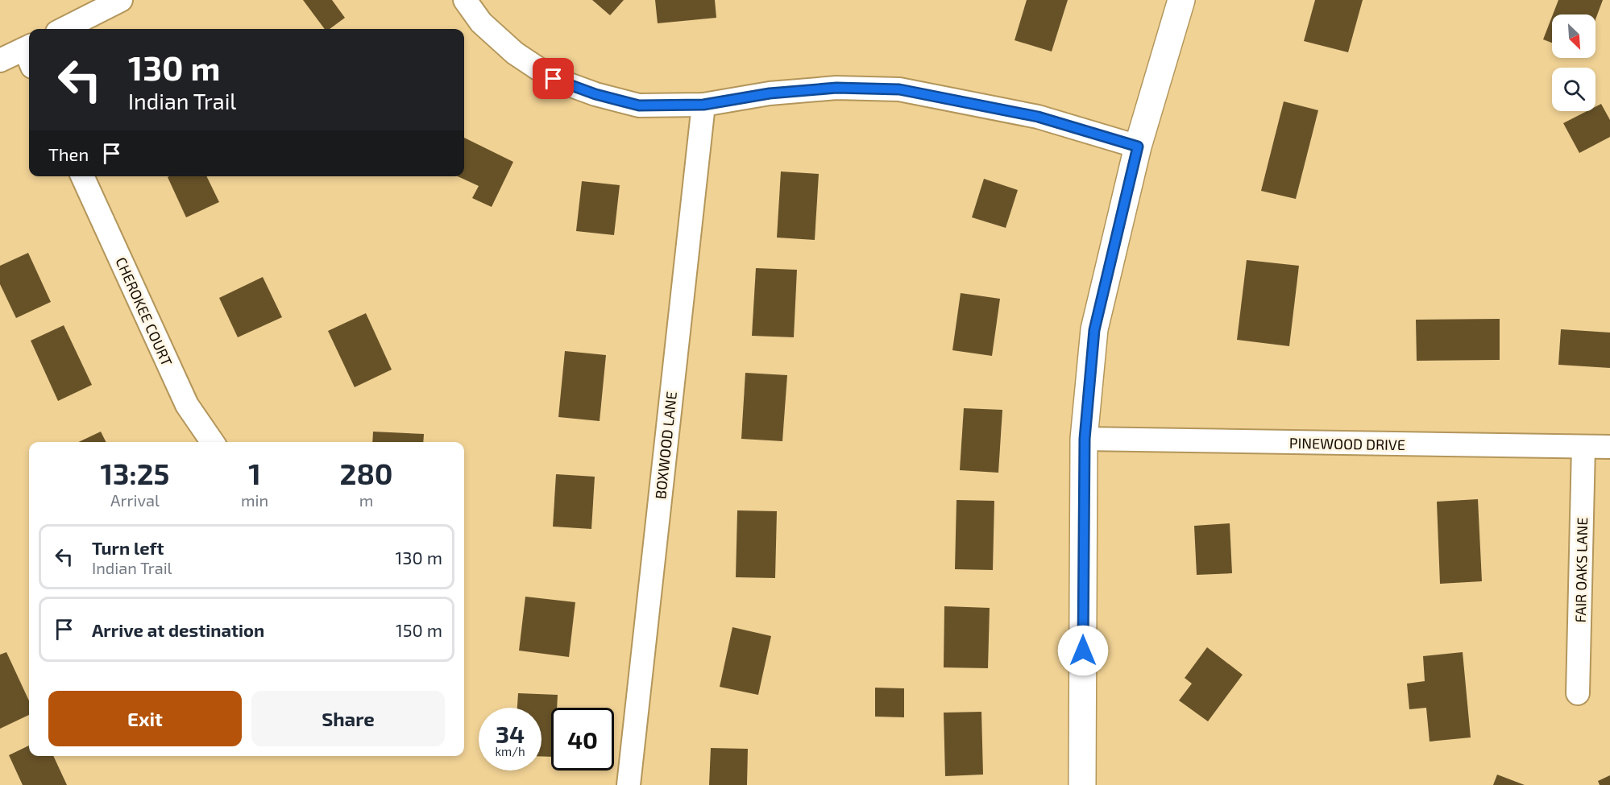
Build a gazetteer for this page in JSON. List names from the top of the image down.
{
  "streets": {
    "street": [
      "CHEROKEE COURT",
      "PINEWOOD DRIVE",
      "BOXWOOD LANE",
      "FAIR OAKS LANE"
    ]
  },
  "crossings": [
    ["PINEWOOD DRIVE", "FAIR OAKS LANE"]
  ],
  "north": "bottom right",
  "page": {
    "turn": ["130 m", "Indian Trail"],
    "then": "Then",
    "eta": [
      "13:25",
      "Arrival",
      "1",
      "min",
      "280",
      "m"
    ],
    "list": [
      {
        "name": "Turn left",
        "note": "Indian Trail",
        "value": "130 m"
      },
      {
        "name": "Arrive at destination",
        "value": "150 m"
      }
    ],
    "buttons": ["Exit", "Share"],
    "speed": "34 km/h",
    "limit": "40"
  }
}
